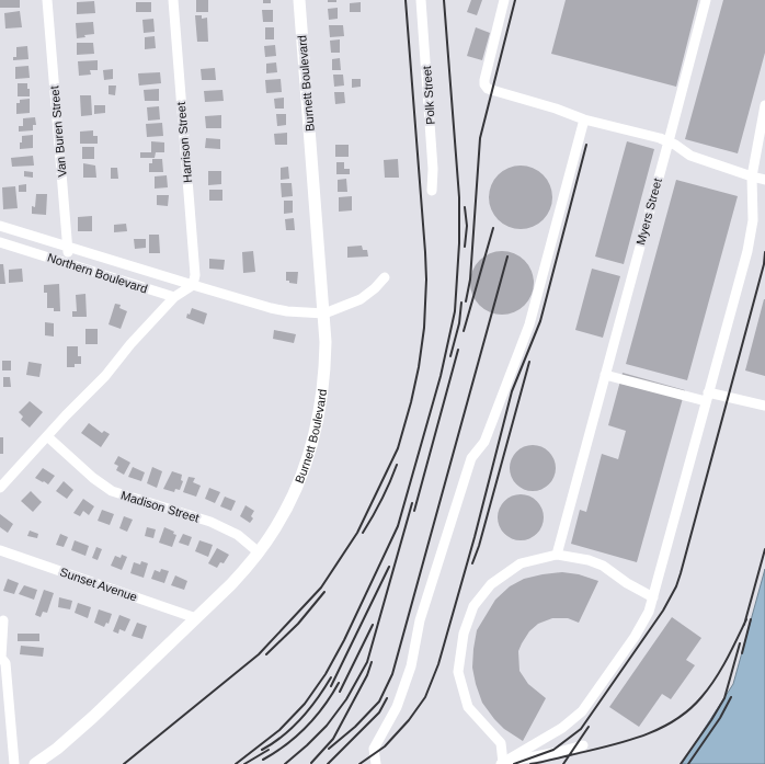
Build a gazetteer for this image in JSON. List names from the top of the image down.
{
  "streets": {
    "main road": ["Burnett Boulevard"],
    "street": [
      "Polk Street",
      "Van Buren Street",
      "Harrison Street",
      "Myers Street",
      "Northern Boulevard",
      "Madison Street",
      "Sunset Avenue"
    ]
  },
  "crossings": [
    ["Burnett Boulevard", "Northern Boulevard"],
    ["Burnett Boulevard", "Madison Street"],
    ["Burnett Boulevard", "Sunset Avenue"],
    ["Van Buren Street", "Northern Boulevard"],
    ["Harrison Street", "Northern Boulevard"]
  ]
}
